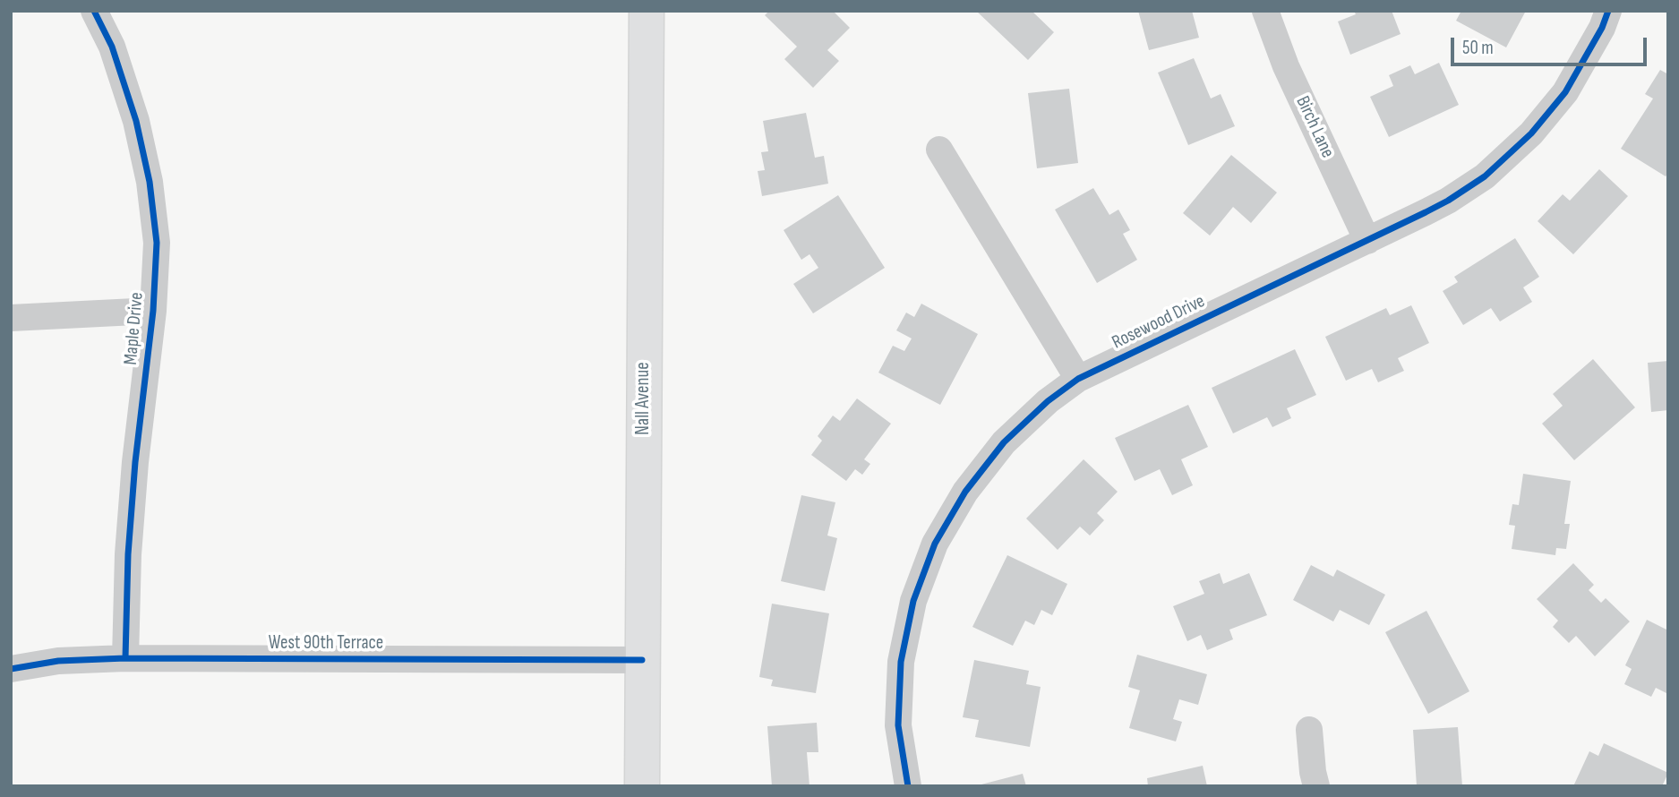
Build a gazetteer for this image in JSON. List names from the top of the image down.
{
  "streets": {
    "main road": ["Nall Avenue"],
    "street": [
      "Birch Lane",
      "Rosewood Drive",
      "Maple Drive",
      "West 90th Terrace"
    ]
  },
  "crossings": [
    ["Birch Lane", "Rosewood Drive"],
    ["Maple Drive", "West 90th Terrace"],
    ["Nall Avenue", "West 90th Terrace"]
  ],
  "scale_bar": "50 m"
}
